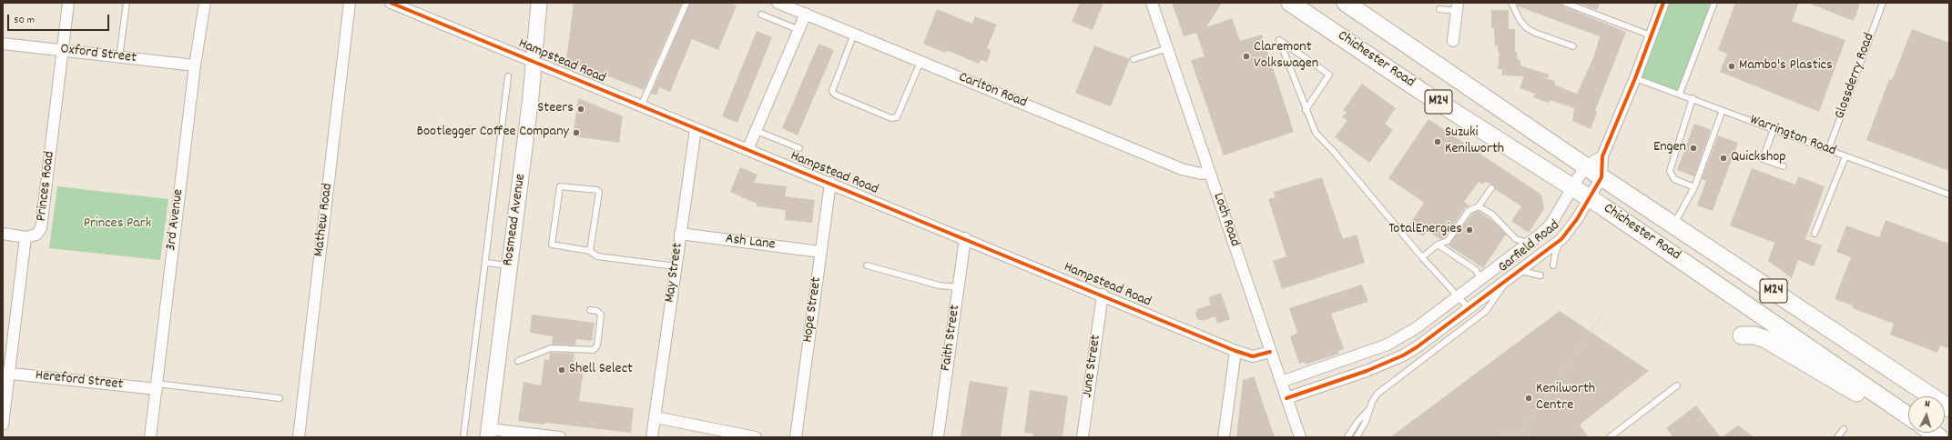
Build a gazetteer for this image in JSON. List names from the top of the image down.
{
  "streets": {
    "main road": ["Chichester Road", "M24", "Rosmead Avenue"],
    "street": [
      "Oxford Street",
      "Hampstead Road",
      "Carlton Road",
      "Princes Road",
      "3rd Avenue",
      "Mathew Road",
      "Loch Road",
      "Ash Lane",
      "Garfield Road",
      "May Street",
      "Hope Street",
      "Faith Street",
      "June Street",
      "Hereford Street"
    ],
    "lane": ["Glossderry Road", "Warrington Road"]
  },
  "crossings": [
    ["Oxford Street", "Princes Road"],
    ["Oxford Street", "3rd Avenue"],
    ["Chichester Road", "Garfield Road"],
    ["Hampstead Road", "Rosmead Avenue"],
    ["Hampstead Road", "Loch Road"],
    ["Hampstead Road", "May Street"],
    ["Hampstead Road", "Hope Street"],
    ["Hampstead Road", "Faith Street"],
    ["Hampstead Road", "June Street"],
    ["Glossderry Road", "Warrington Road"],
    ["Carlton Road", "Loch Road"],
    ["Warrington Road", "Garfield Road"],
    ["Princes Road", "Hereford Street"],
    ["3rd Avenue", "Hereford Street"],
    ["Loch Road", "Garfield Road"],
    ["Ash Lane", "May Street"],
    ["Ash Lane", "Hope Street"]
  ],
  "parks": ["Princes Park"],
  "places": [
    "Claremont Volkswagen",
    "Mambo's Plastics",
    "Steers",
    "Bootlegger Coffee Company",
    "Suzuki Kenilworth",
    "Engen",
    "Quickshop",
    "TotalEnergies",
    "Shell Select",
    "Kenilworth Centre"
  ],
  "scale_bar": "50 m",
  "north": "top"
}
